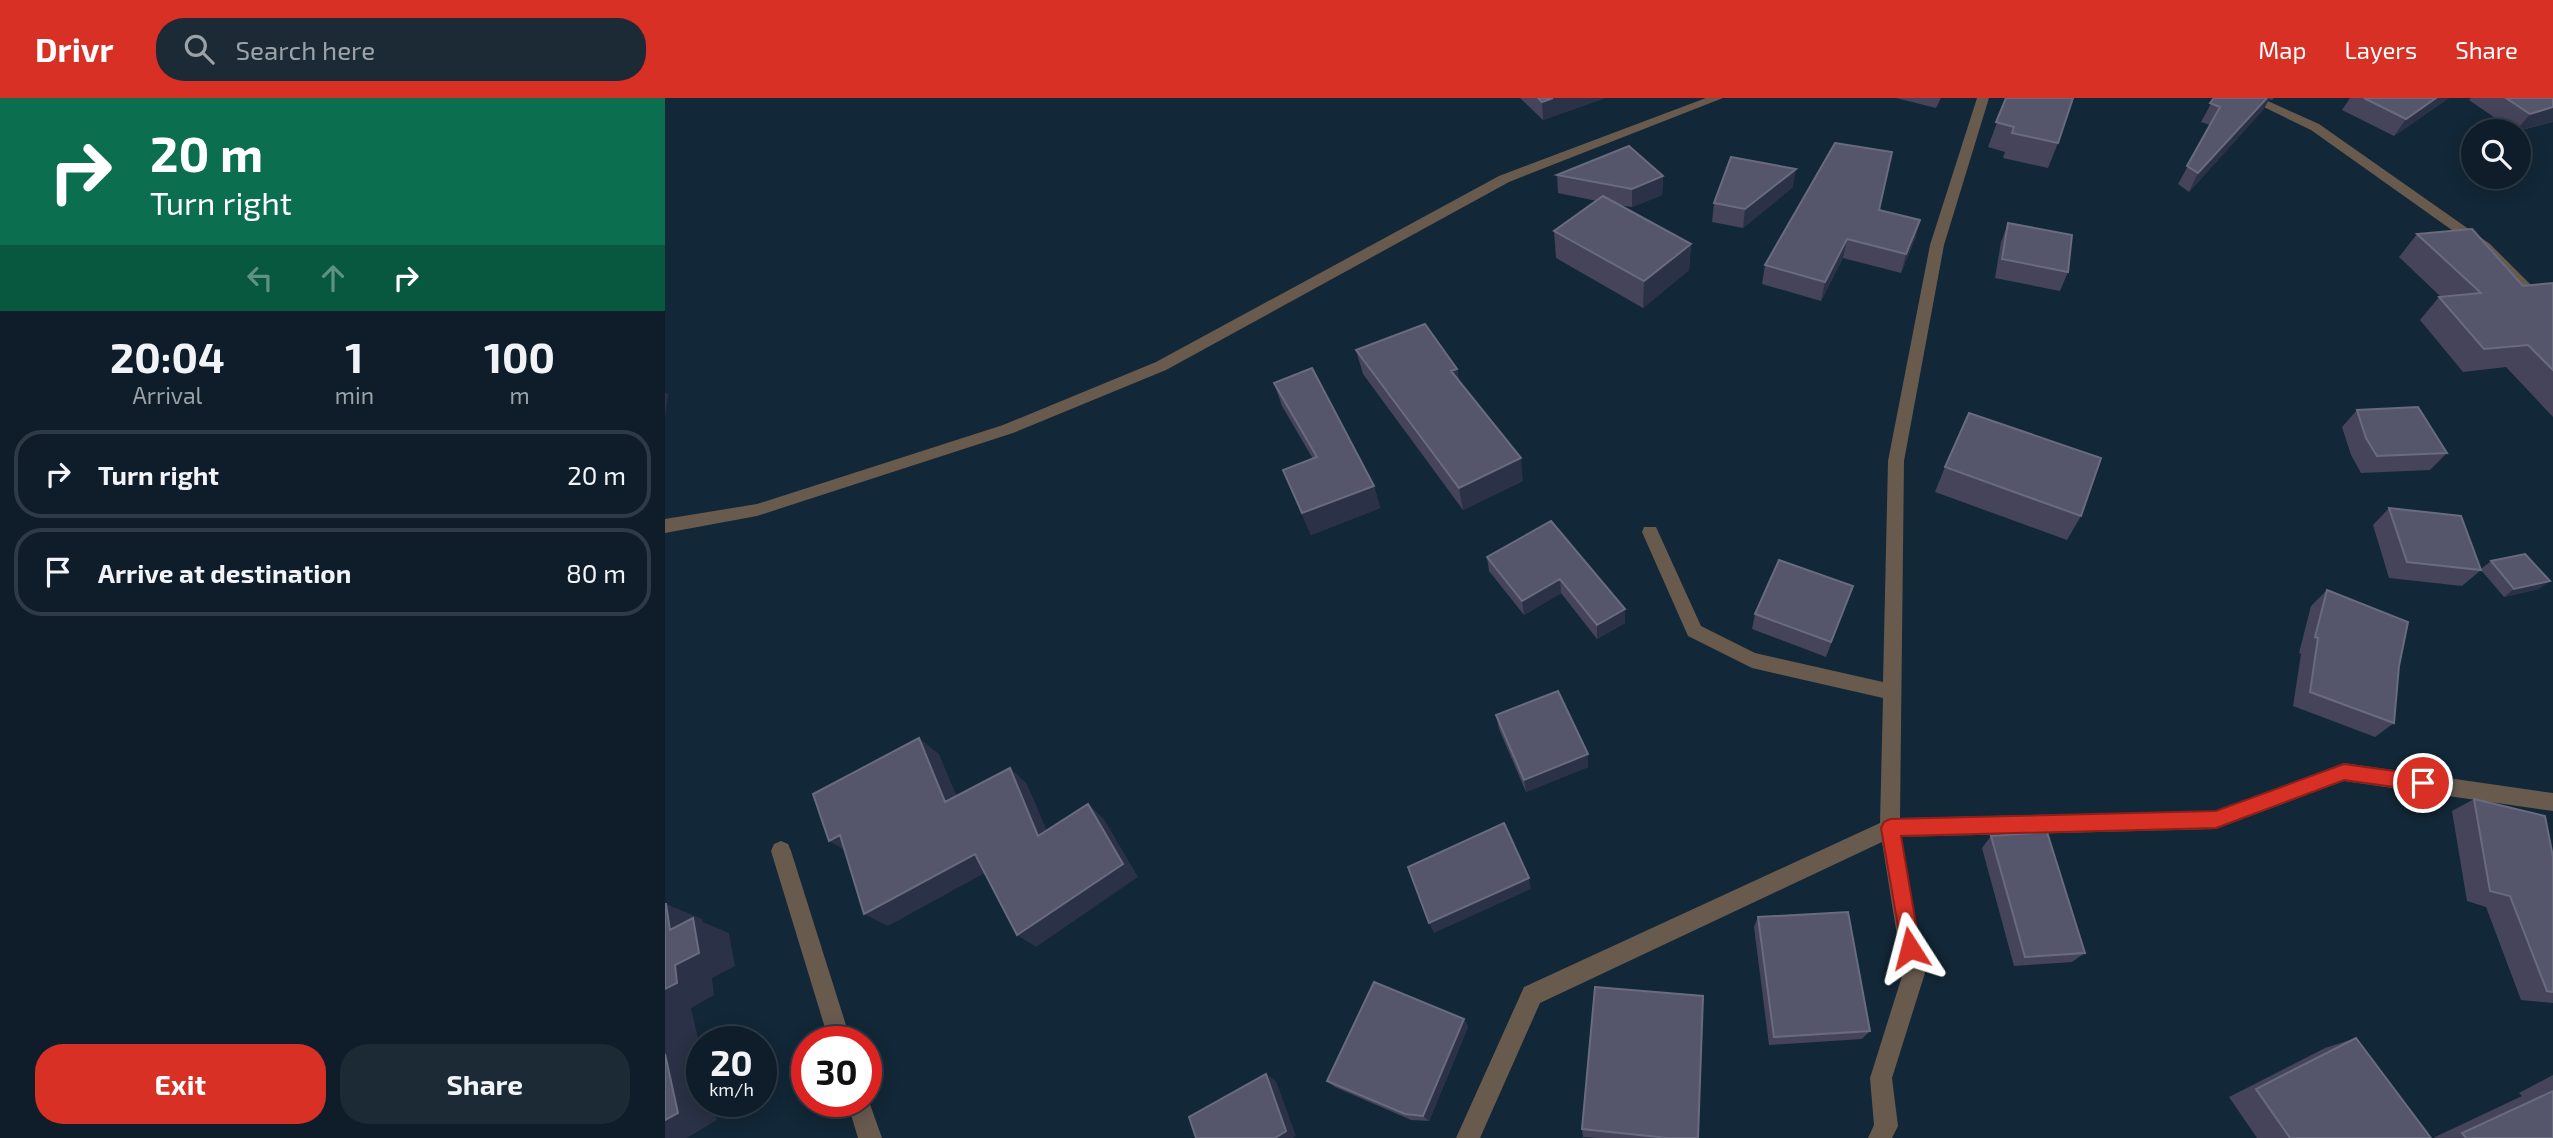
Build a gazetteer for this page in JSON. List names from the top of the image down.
{
  "page": {
    "header": "Drivr",
    "search": "Search here",
    "nav": ["Map", "Layers", "Share"],
    "turn": ["20 m", "Turn right"],
    "eta": [
      "20:04",
      "Arrival",
      "1",
      "min",
      "100",
      "m"
    ],
    "list": [
      {
        "name": "Turn right",
        "value": "20 m"
      },
      {
        "name": "Arrive at destination",
        "value": "80 m"
      }
    ],
    "speed": "20 km/h",
    "limit": "30",
    "buttons": ["Exit", "Share"]
  }
}
